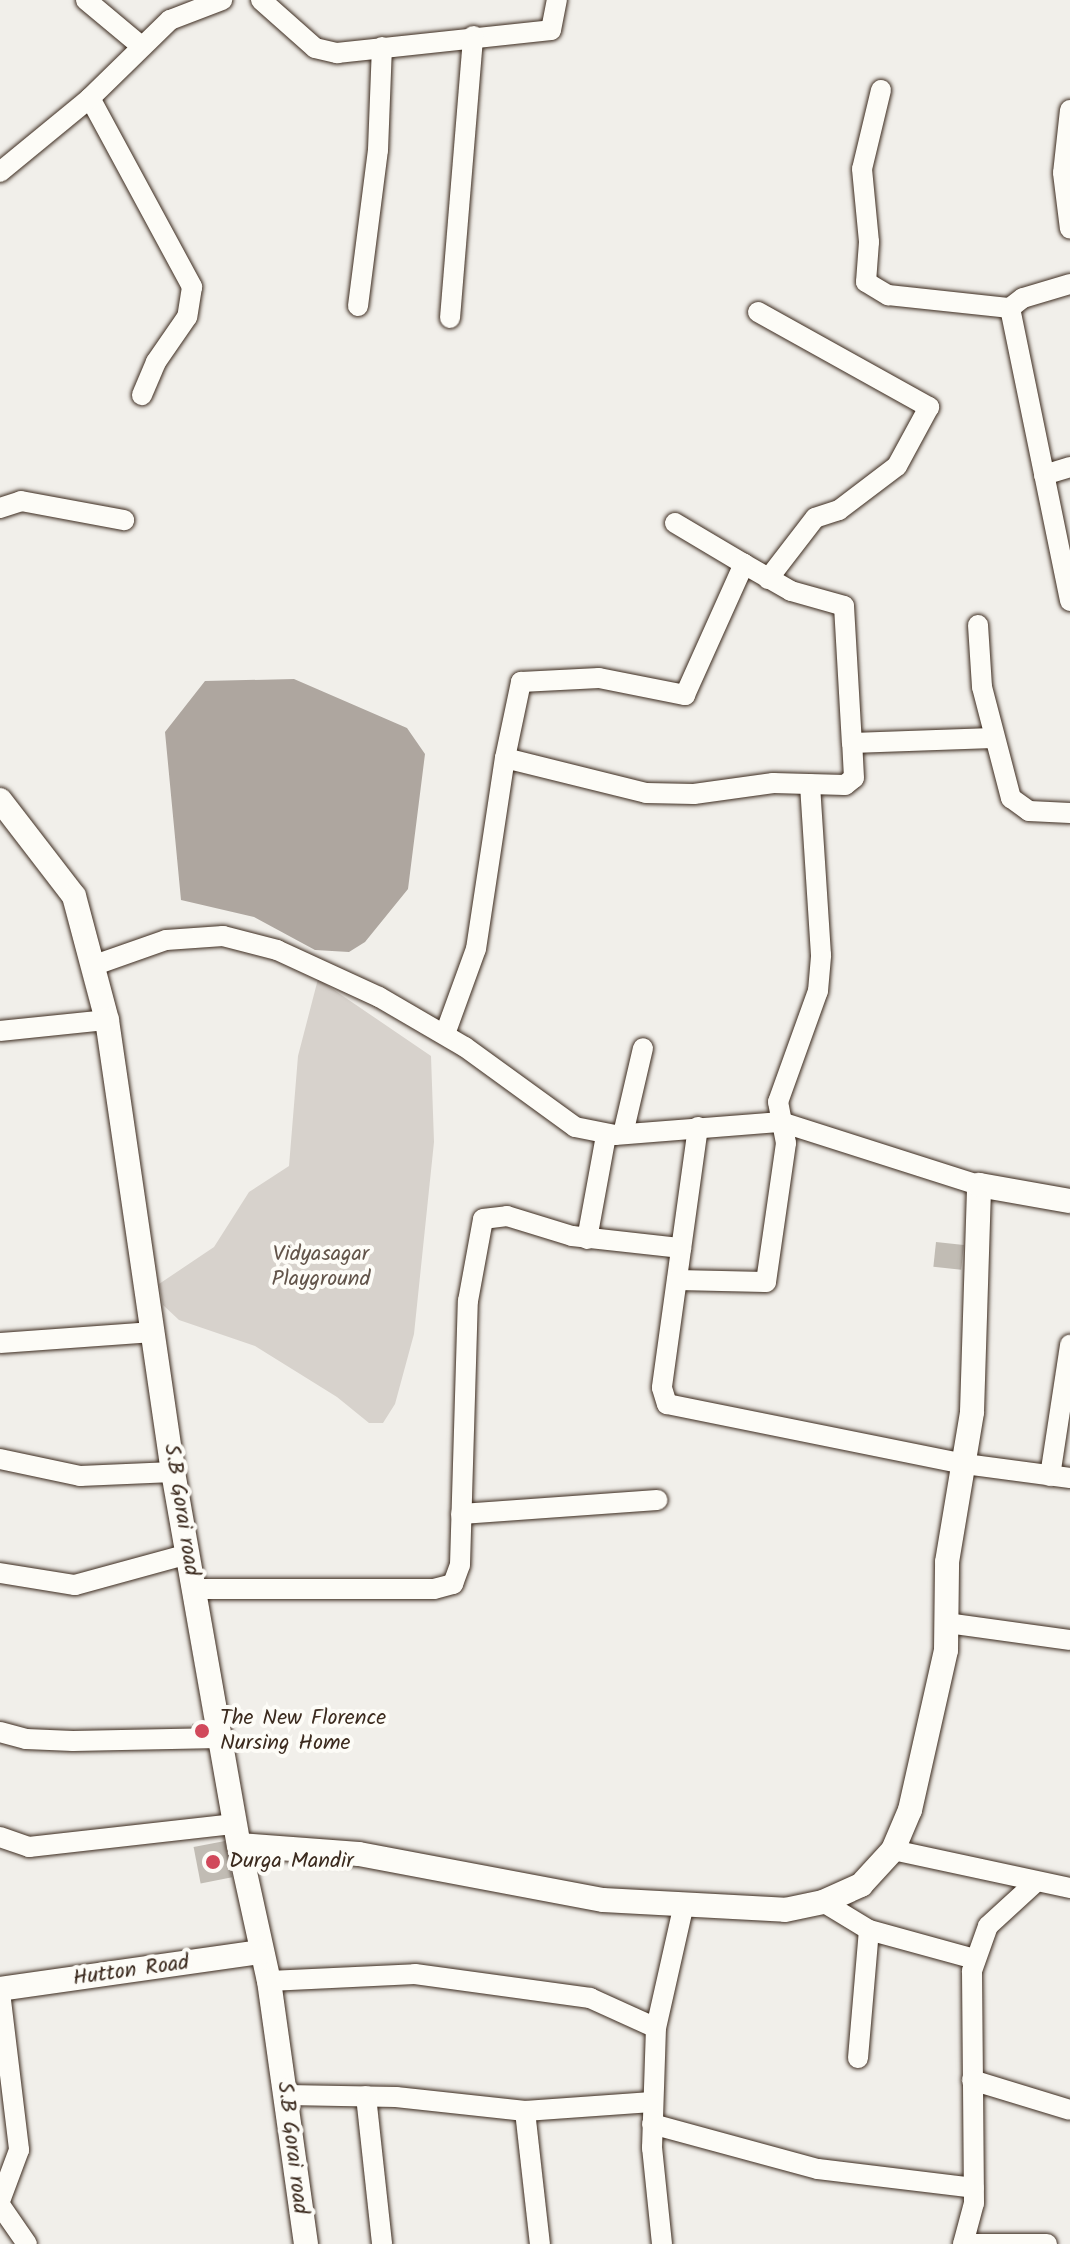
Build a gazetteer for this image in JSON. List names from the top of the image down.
{
  "streets": {
    "street": ["S.B Gorai road", "Hutton Road"]
  },
  "crossings": [
    ["S.B Gorai road", "Hutton Road"]
  ],
  "parks": ["Vidyasagar Playground"],
  "places": ["The New Florence Nursing Home", "Durga Mandir"]
}
